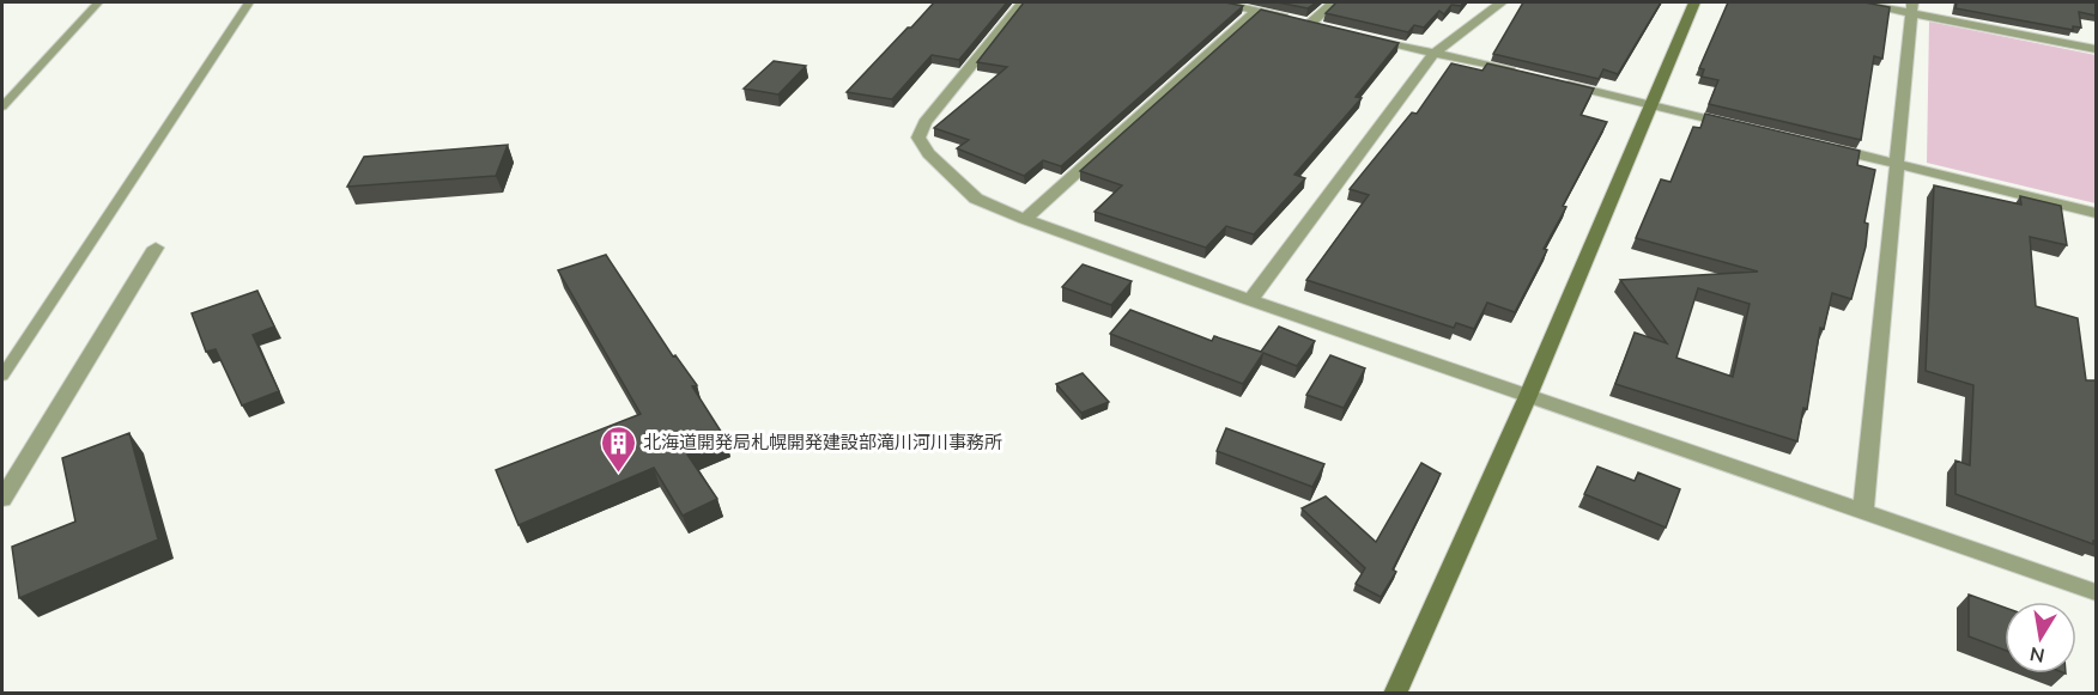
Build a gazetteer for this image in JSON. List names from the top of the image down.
{
  "places": {
    "building": ["北海道開発局札幌開発建設部滝川河川事務所"]
  },
  "north": "bottom"
}
